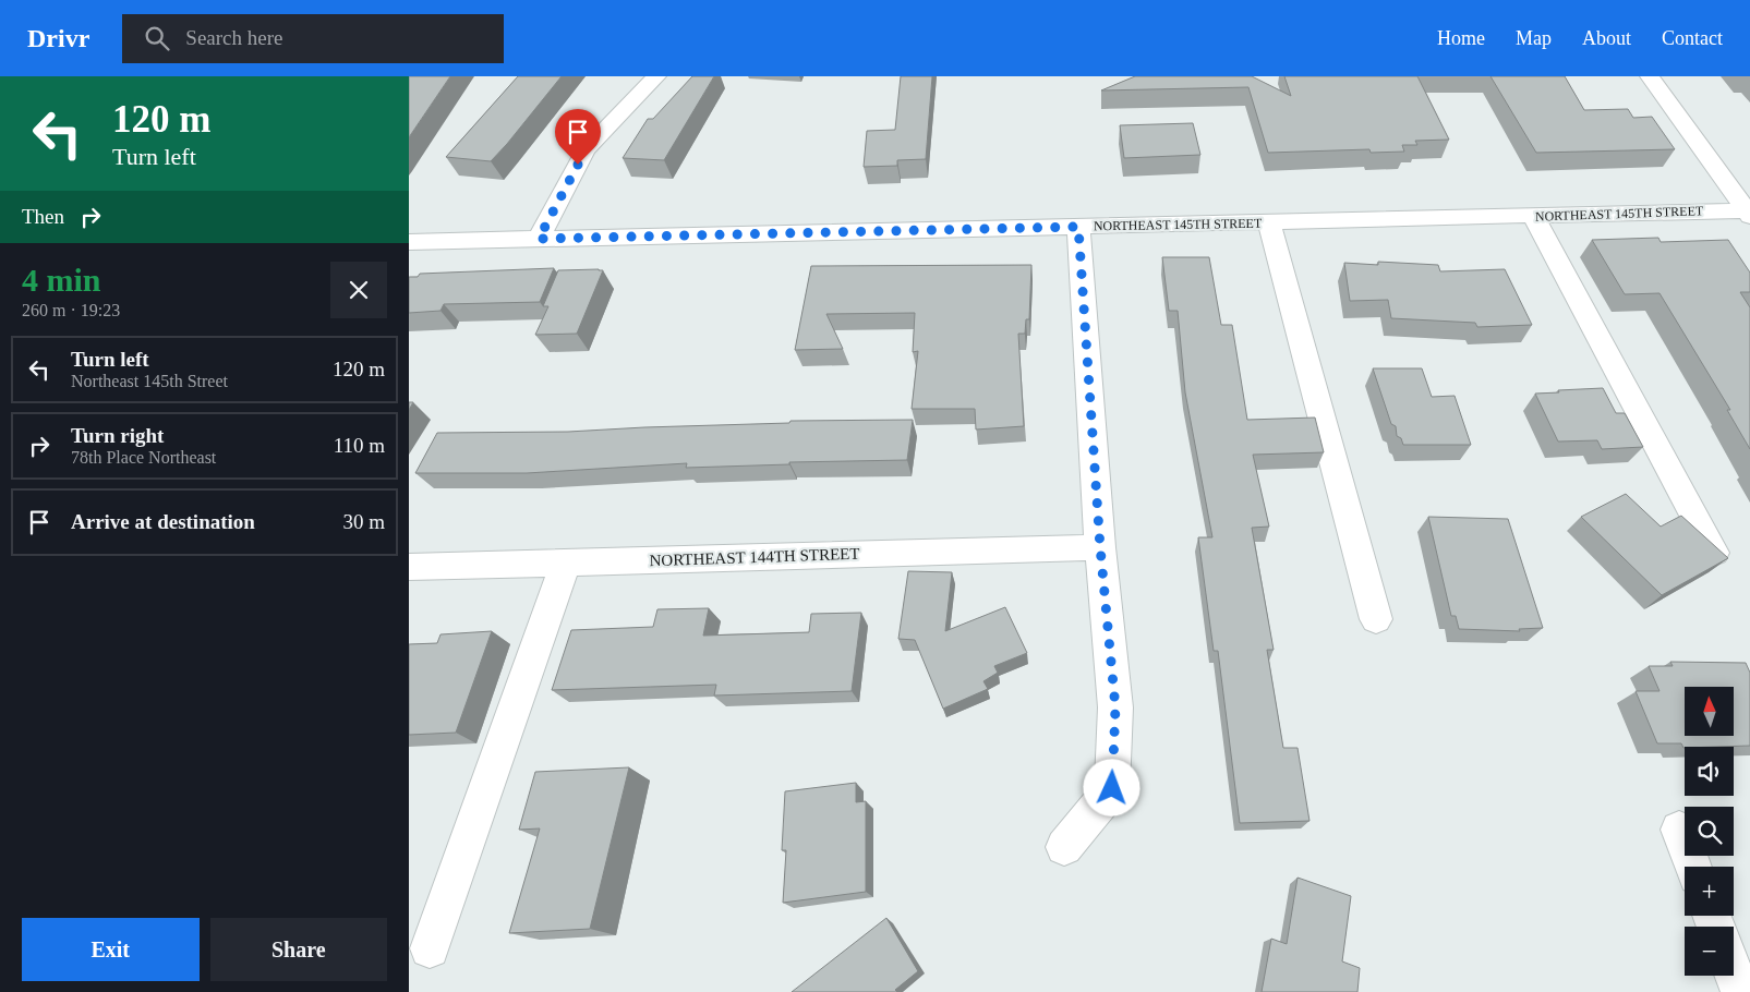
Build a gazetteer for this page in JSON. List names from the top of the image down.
{
  "streets": {
    "street": ["NORTHEAST 145TH STREET", "NORTHEAST 144TH STREET"]
  },
  "north": "top",
  "page": {
    "header": "Drivr",
    "search": "Search here",
    "nav": [
      "Home",
      "Map",
      "About",
      "Contact"
    ],
    "turn": ["120 m", "Turn left"],
    "then": "Then",
    "heading": ["4 min", "260 m · 19:23"],
    "list": [
      {
        "name": "Turn left",
        "note": "Northeast 145th Street",
        "value": "120 m"
      },
      {
        "name": "Turn right",
        "note": "78th Place Northeast",
        "value": "110 m"
      },
      {
        "name": "Arrive at destination",
        "value": "30 m"
      }
    ],
    "map_buttons": ["+", "−"],
    "buttons": ["Exit", "Share"]
  }
}
